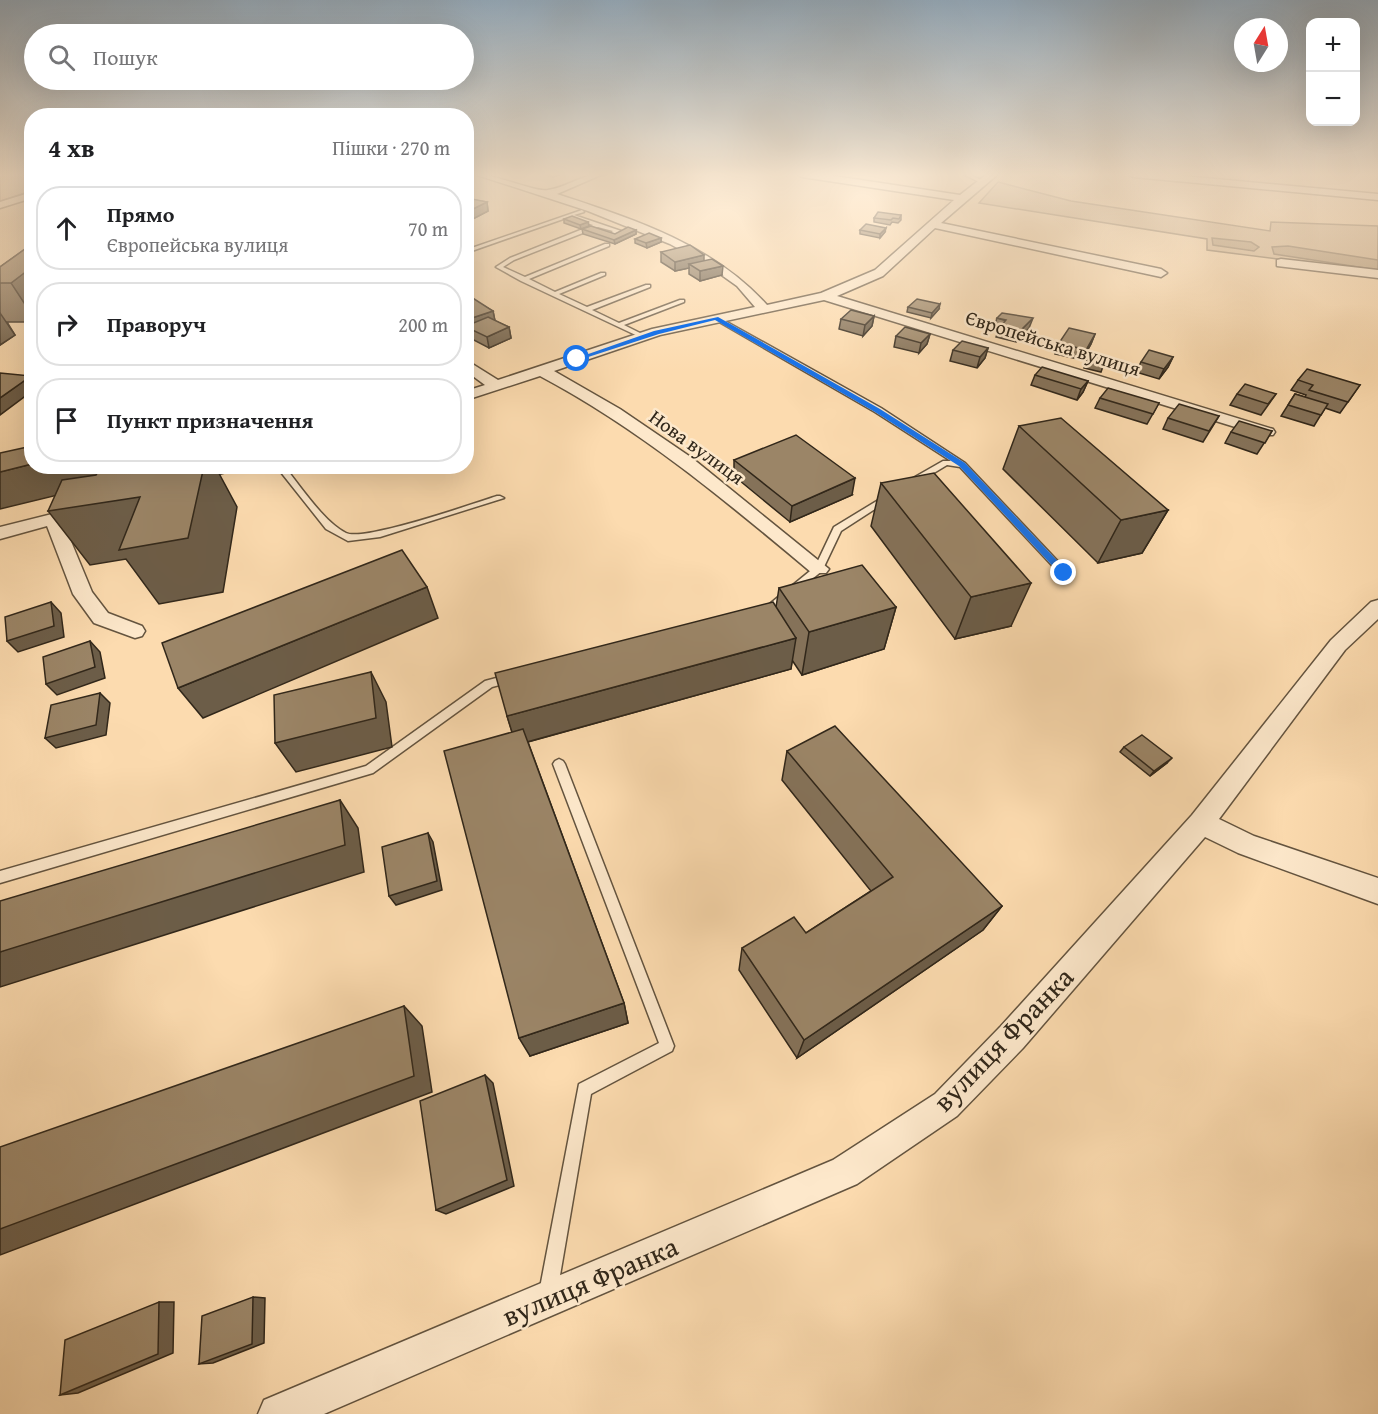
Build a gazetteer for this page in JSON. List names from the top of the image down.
{
  "streets": {
    "street": ["Європейська вулиця", "Нова вулиця", "вулиця Франка"]
  },
  "crossings": [
    ["Європейська вулиця", "Нова вулиця"]
  ],
  "north": "top",
  "page": {
    "map_buttons": ["+", "−"],
    "search": "Пошук",
    "heading": ["4 хв", "Пішки · 270 m"],
    "list": [
      ["Прямо", "Європейська вулиця", "70 m"],
      ["Праворуч", "200 m"],
      "Пункт призначення"
    ]
  }
}
